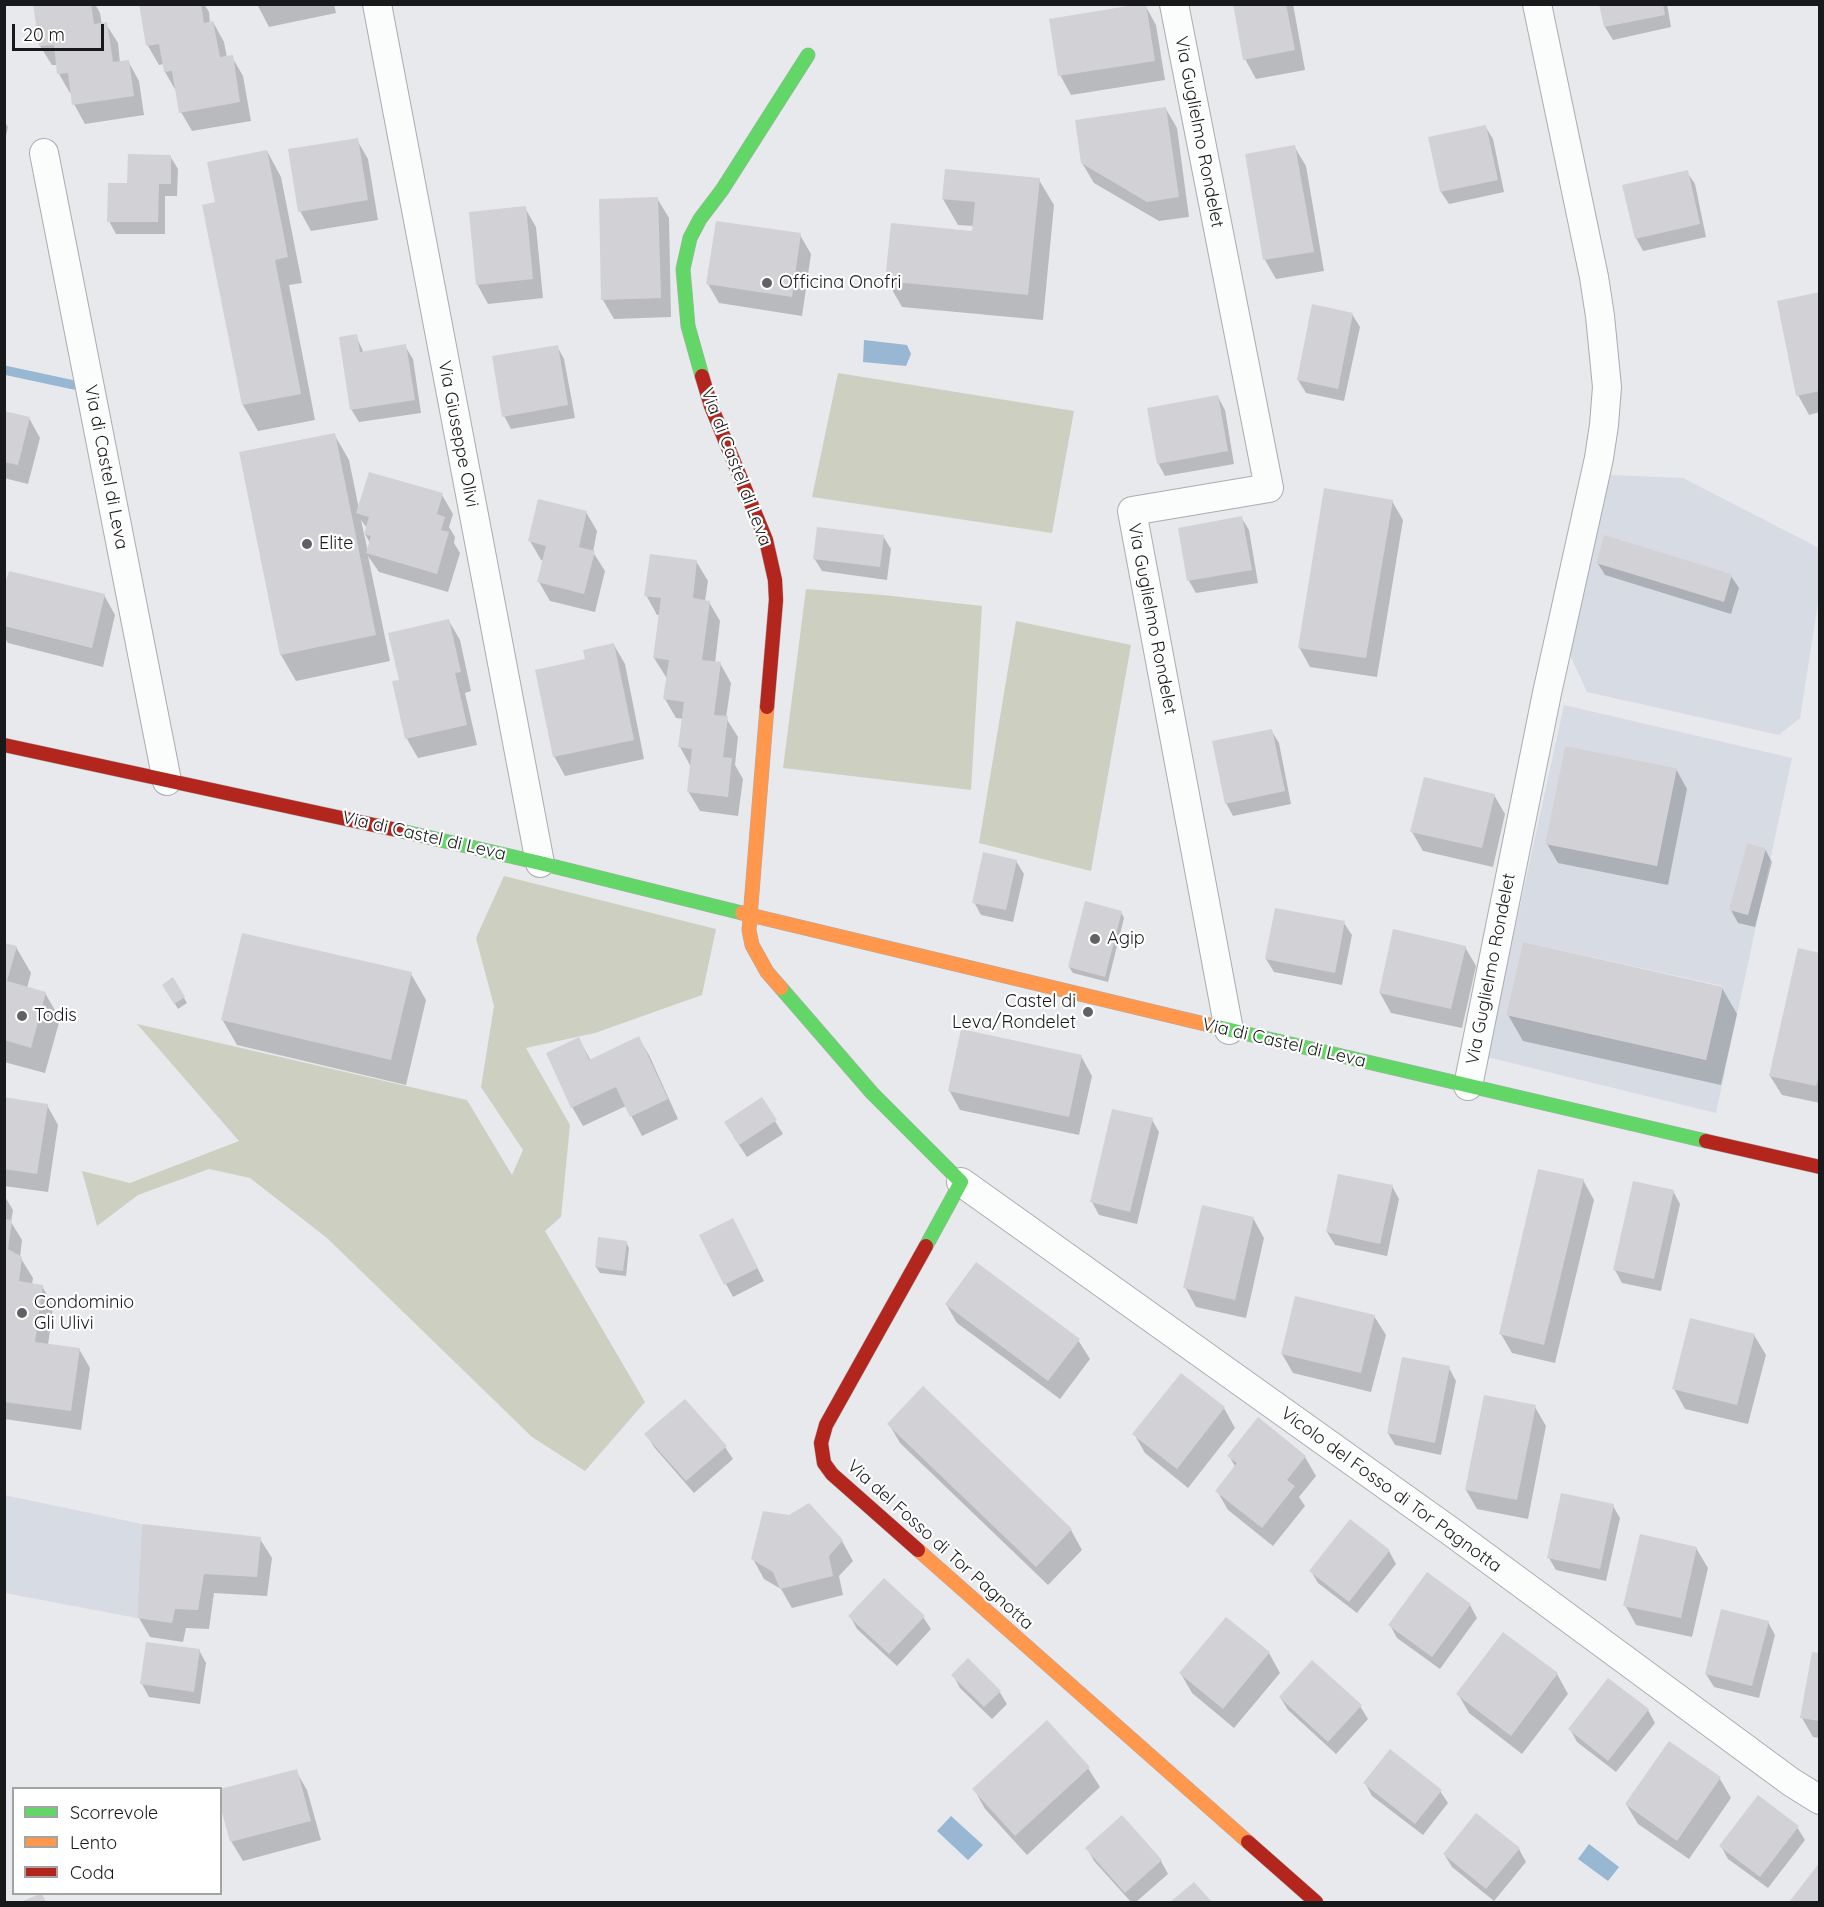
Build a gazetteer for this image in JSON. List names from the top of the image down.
{
  "streets": {
    "street": [
      "Via Guglielmo Rondelet",
      "Via Giuseppe Olivi",
      "Via di Castel di Leva",
      "Vicolo del Fosso di Tor Pagnotta",
      "Via del Fosso di Tor Pagnotta"
    ]
  },
  "crossings": [
    ["Via Guglielmo Rondelet", "Via di Castel di Leva"],
    ["Via Giuseppe Olivi", "Via di Castel di Leva"],
    ["Vicolo del Fosso di Tor Pagnotta", "Via del Fosso di Tor Pagnotta"]
  ],
  "places": [
    "Officina Onofri",
    "Elite",
    "Agip",
    "Castel di Leva/Rondelet",
    "Todis",
    "Condominio Gli Ulivi"
  ],
  "legend": ["Scorrevole", "Lento", "Coda"],
  "scale_bar": "20 m"
}
